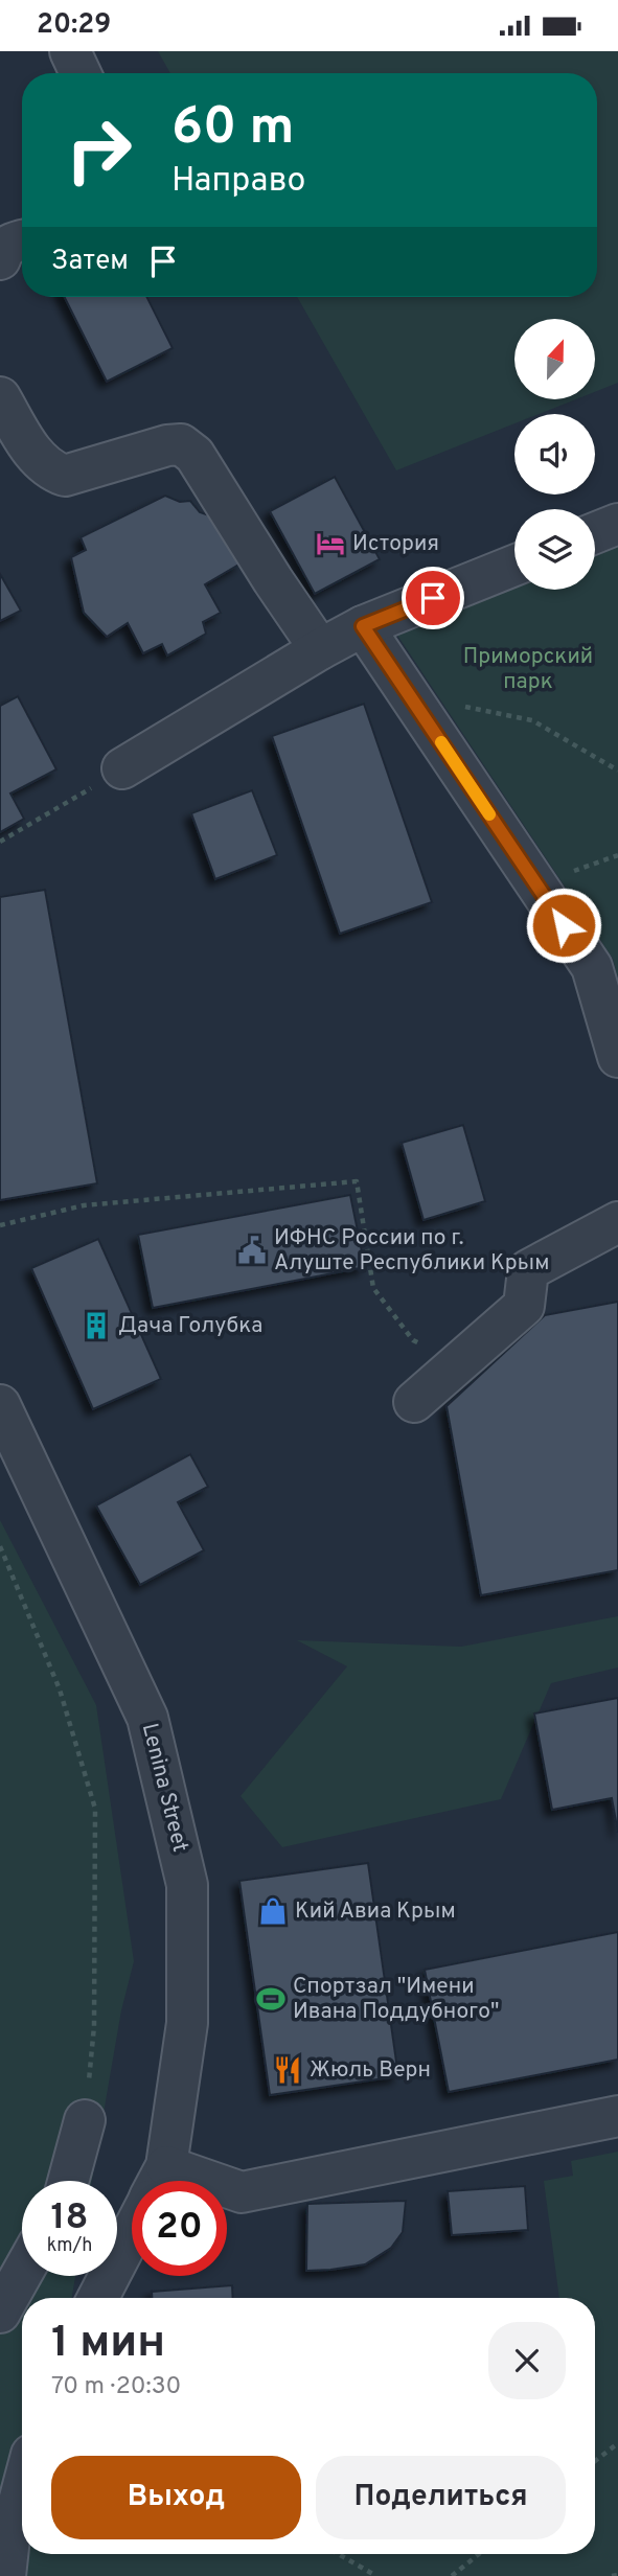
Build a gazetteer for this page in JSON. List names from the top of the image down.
{
  "streets": {
    "street": ["Lenina Street"]
  },
  "parks": ["Приморский парк"],
  "places": {
    "hotel": ["История"],
    "public building": ["ИФНС России по г. Алуште Республики Крым"],
    "building": ["Дача Голубка"],
    "shop": ["Кий Авиа Крым"],
    "sports": ["Спортзал \"Имени Ивана Поддубного\""],
    "restaurant": ["Жюль Верн"]
  },
  "north": "top",
  "page": {
    "status": "20:29",
    "turn": ["60 m", "Направо"],
    "then": "Затем",
    "speed": "18 km/h",
    "limit": "20",
    "heading": ["1 мин", "70 m · 20:30"],
    "buttons": ["Выход", "Поделиться"]
  }
}
